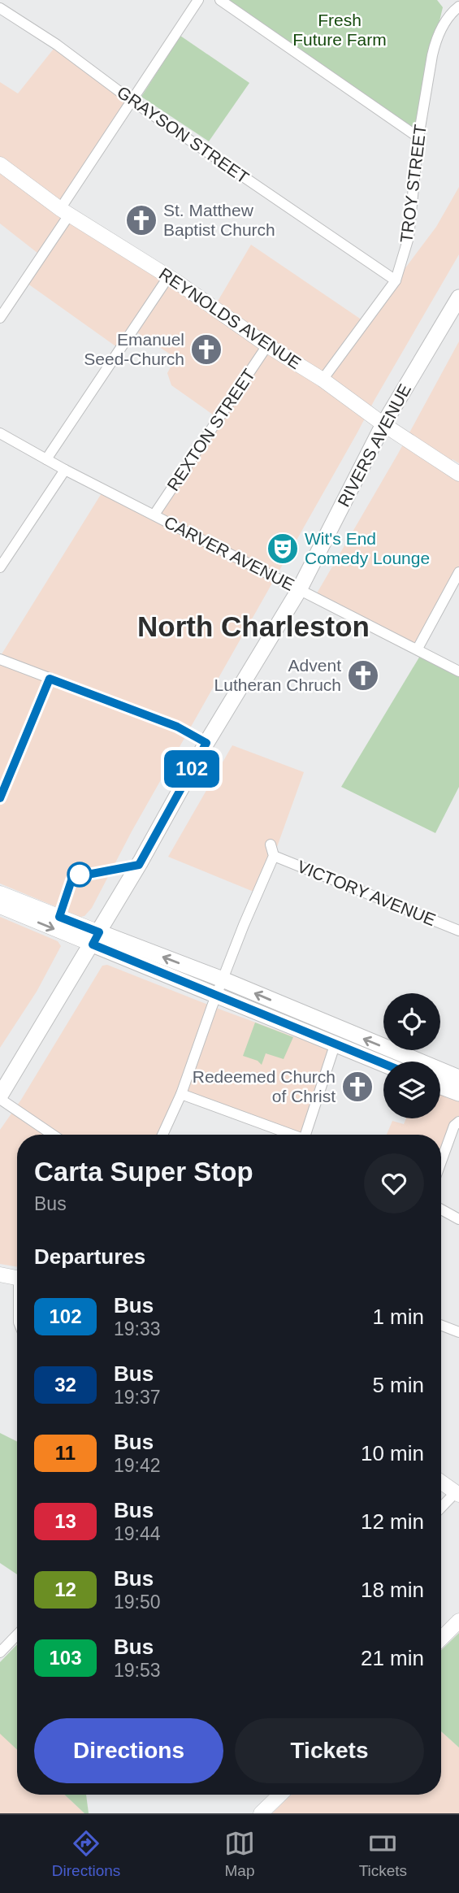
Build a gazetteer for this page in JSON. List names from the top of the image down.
{
  "streets": {
    "main road": ["RIVERS AVENUE"],
    "street": [
      "GRAYSON STREET",
      "TROY STREET",
      "REYNOLDS AVENUE",
      "REXTON STREET",
      "CARVER AVENUE",
      "VICTORY AVENUE"
    ]
  },
  "crossings": [
    ["GRAYSON STREET", "TROY STREET"],
    ["TROY STREET", "REYNOLDS AVENUE"],
    ["REYNOLDS AVENUE", "REXTON STREET"],
    ["REYNOLDS AVENUE", "RIVERS AVENUE"],
    ["REXTON STREET", "CARVER AVENUE"],
    ["RIVERS AVENUE", "CARVER AVENUE"]
  ],
  "districts": ["North Charleston"],
  "parks": ["Fresh Future Farm"],
  "places": {
    "church": [
      "St. Matthew Baptist Church",
      "Emanuel Seed-Church",
      "Advent Lutheran Chruch",
      "Redeemed Church of Christ"
    ],
    "theatre": ["Wit's End Comedy Lounge"]
  },
  "lines": ["bus line 102"],
  "page": {
    "on_map": "102",
    "heading": [
      ["Carta Super Stop", "Bus"],
      "Departures"
    ],
    "list": [
      {
        "mark": "102",
        "name": "Bus",
        "note": "19:33",
        "value": "1 min"
      },
      {
        "mark": "32",
        "name": "Bus",
        "note": "19:37",
        "value": "5 min"
      },
      {
        "mark": "11",
        "name": "Bus",
        "note": "19:42",
        "value": "10 min"
      },
      {
        "mark": "13",
        "name": "Bus",
        "note": "19:44",
        "value": "12 min"
      },
      {
        "mark": "12",
        "name": "Bus",
        "note": "19:50",
        "value": "18 min"
      },
      {
        "mark": "103",
        "name": "Bus",
        "note": "19:53",
        "value": "21 min"
      }
    ],
    "buttons": ["Directions", "Tickets"],
    "tabs": ["Directions", "Map", "Tickets"]
  }
}
